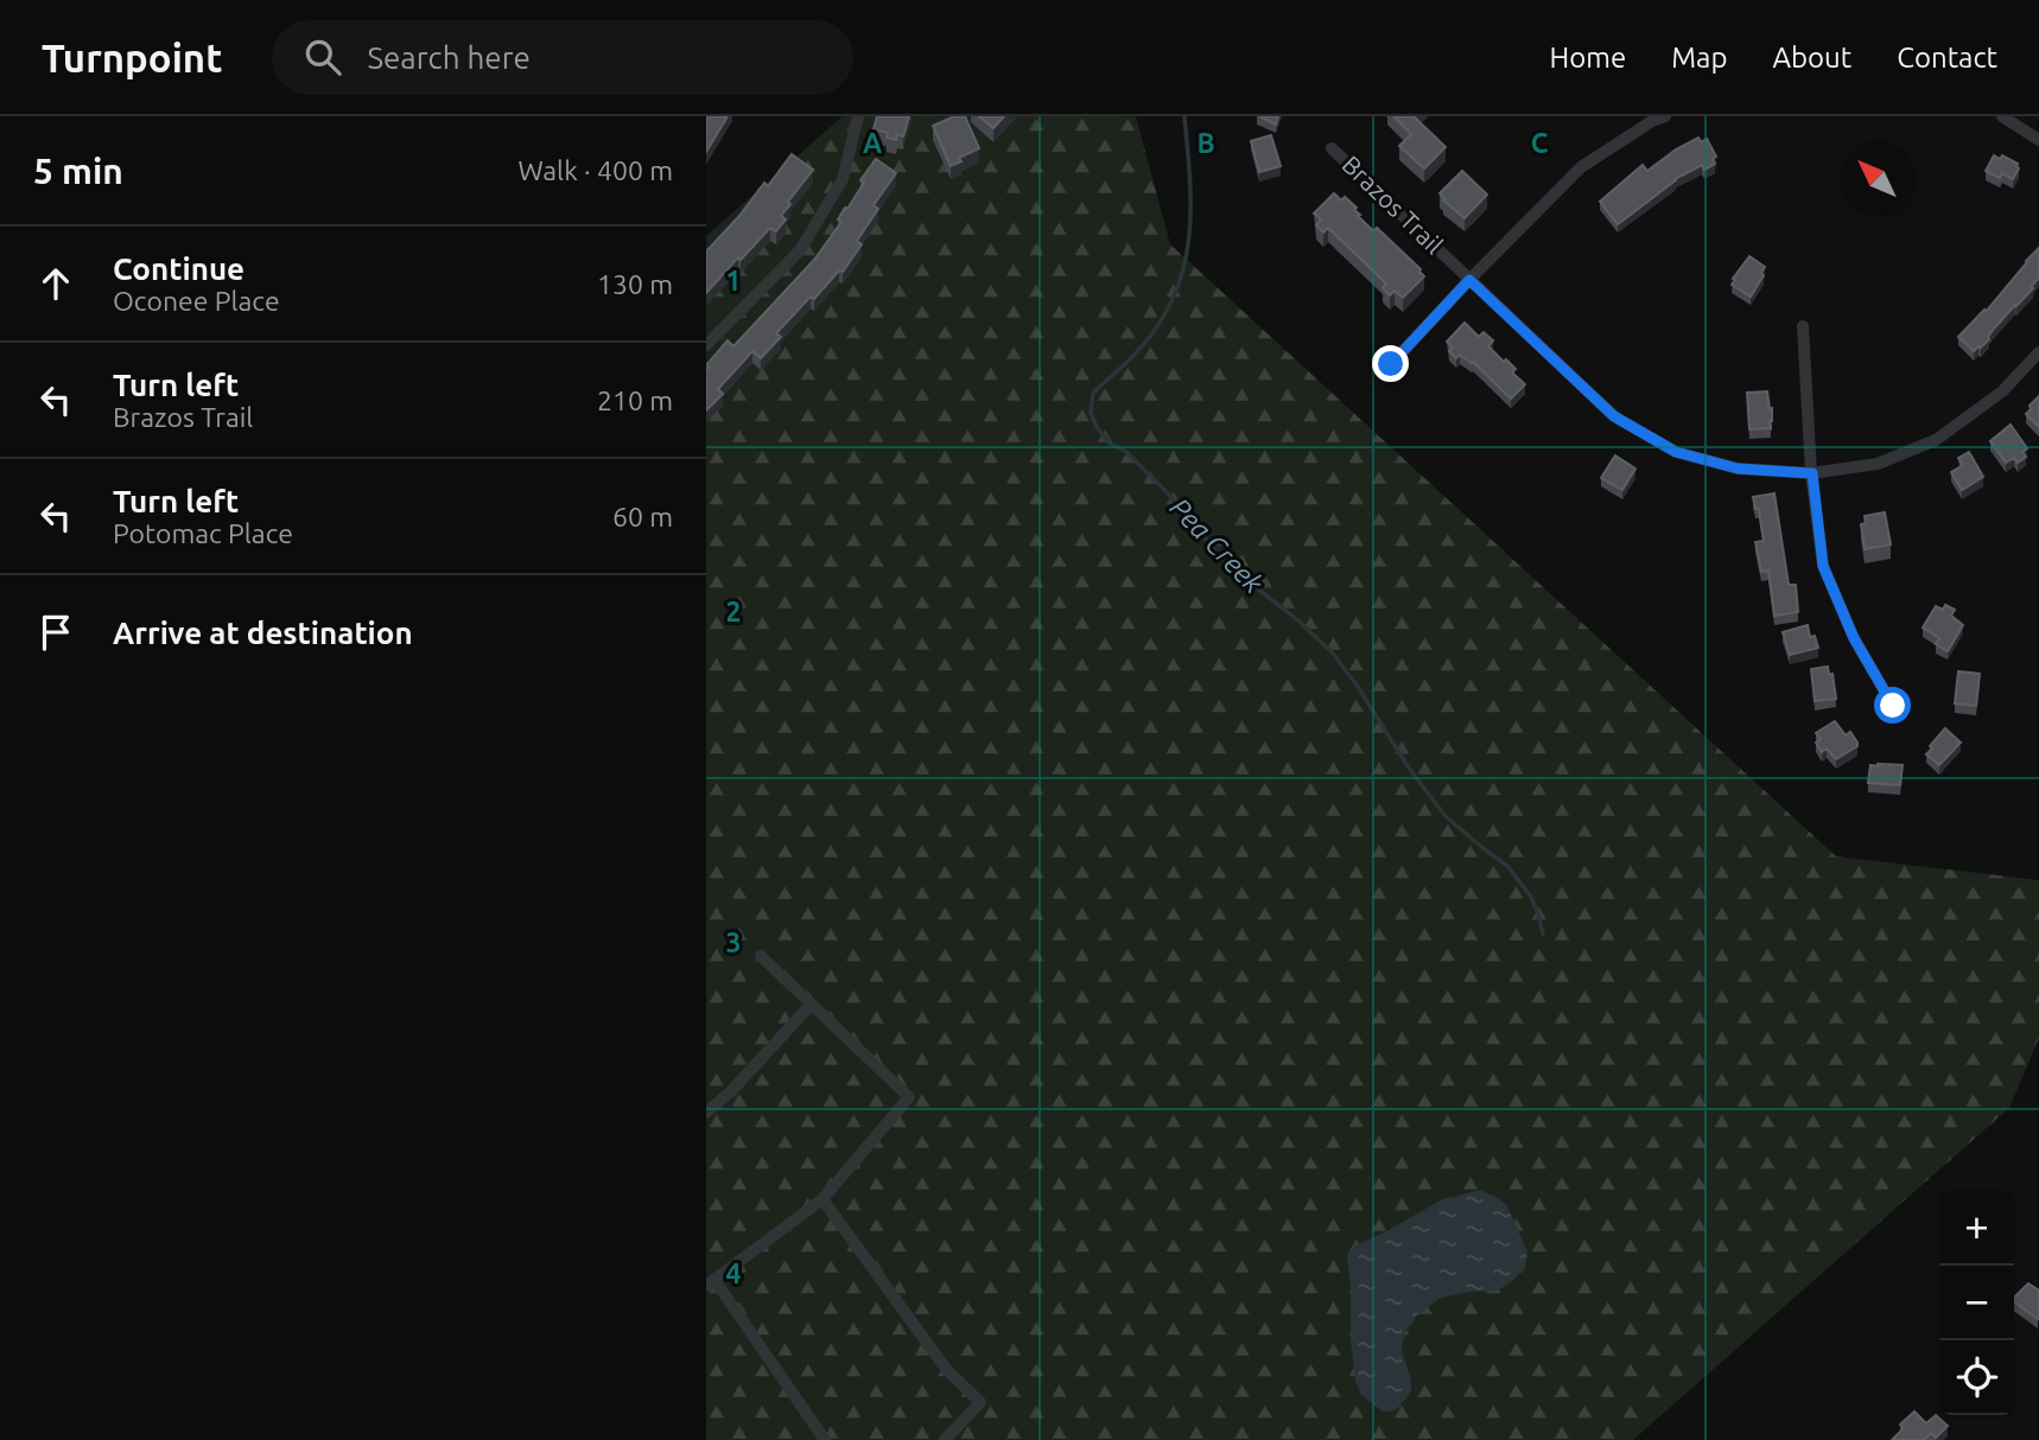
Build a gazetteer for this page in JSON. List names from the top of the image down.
{
  "streets": {
    "street": ["Brazos Trail"]
  },
  "water": ["Pea Creek"],
  "north": "top left",
  "page": {
    "header": "Turnpoint",
    "search": "Search here",
    "nav": [
      "Home",
      "Map",
      "About",
      "Contact"
    ],
    "heading": ["5 min", "Walk · 400 m"],
    "list": [
      ["Continue", "Oconee Place", "130 m"],
      ["Turn left", "Brazos Trail", "210 m"],
      ["Turn left", "Potomac Place", "60 m"],
      "Arrive at destination"
    ],
    "map_buttons": ["+", "−"]
  },
  "grid": {
    "columns": ["A", "B", "C"],
    "rows": [
      "1",
      "2",
      "3",
      "4"
    ]
  }
}
